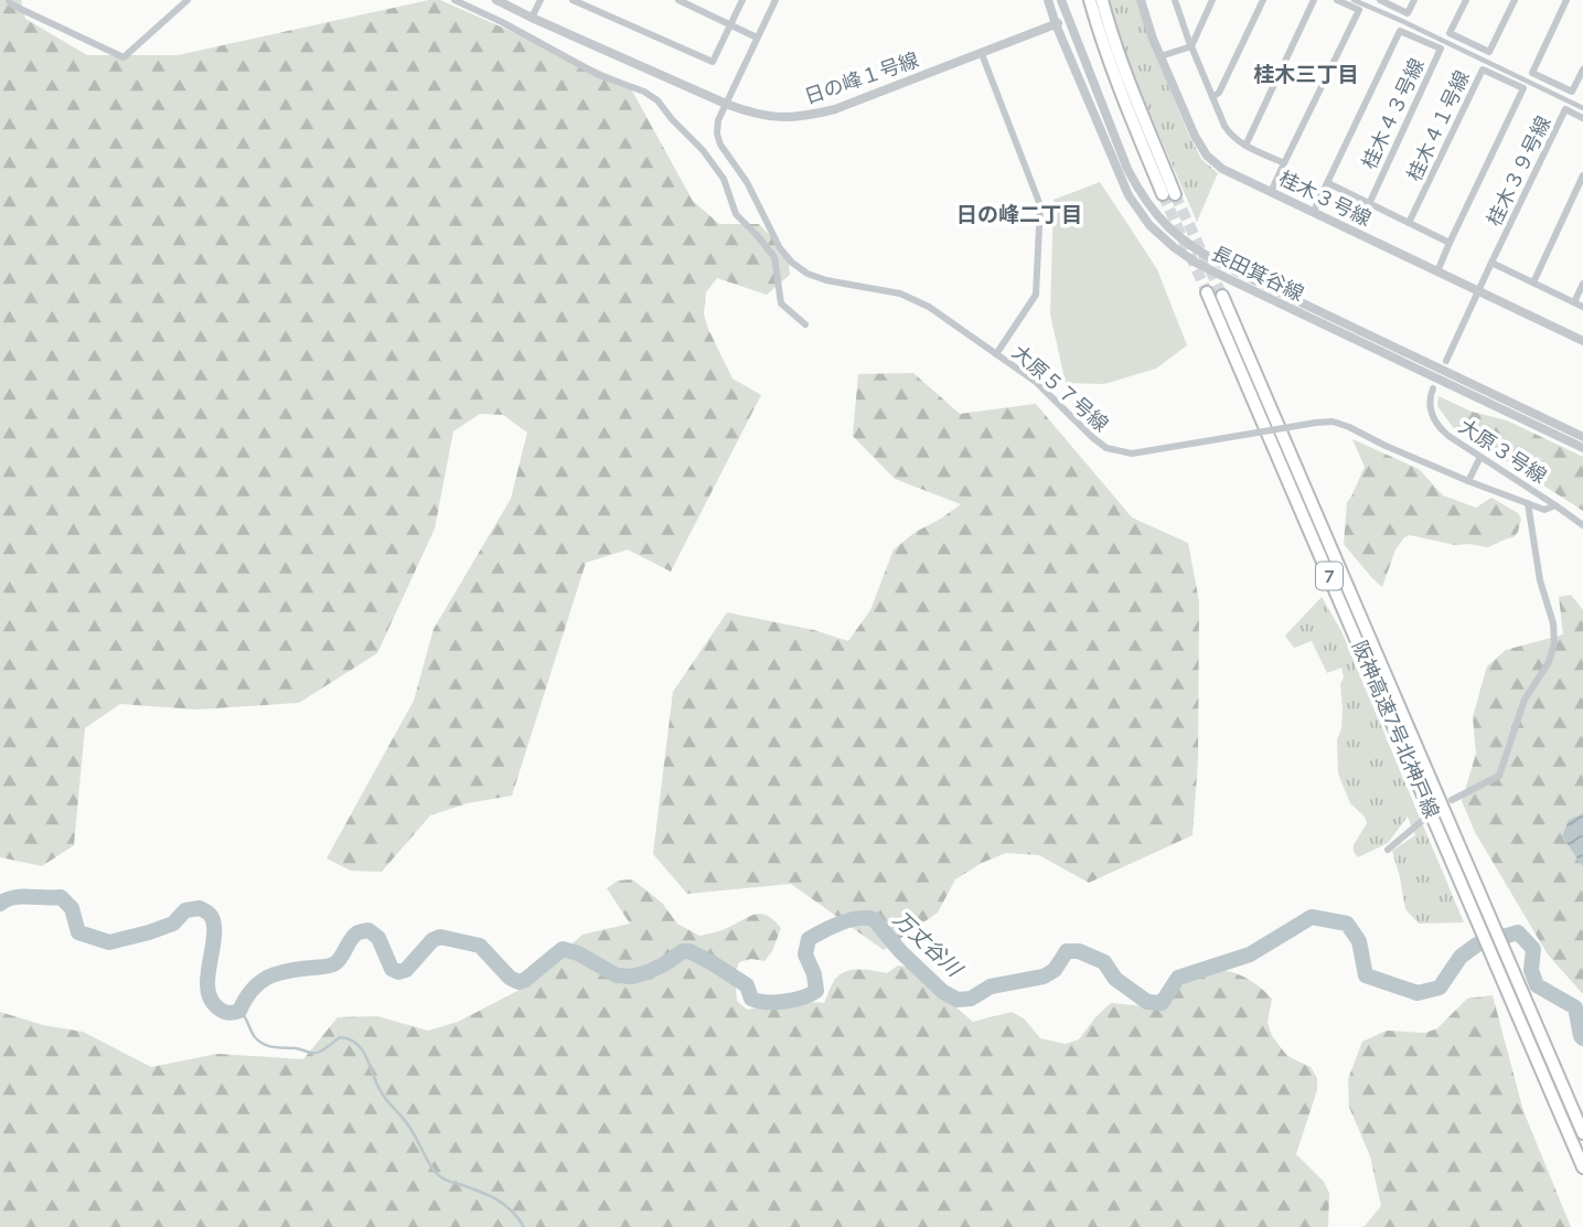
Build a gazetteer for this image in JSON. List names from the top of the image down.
{
  "streets": {
    "highway": ["7", "阪神高速7号北神戸線"],
    "street": [
      "日の峰１号線",
      "桂木４３号線",
      "桂木４１号線",
      "桂木３９号線",
      "桂木３号線",
      "長田箕谷線",
      "大原５７号線",
      "大原３号線"
    ]
  },
  "crossings": [
    ["日の峰１号線", "長田箕谷線"],
    ["日の峰１号線", "大原５７号線"],
    ["桂木４３号線", "桂木３号線"],
    ["大原５７号線", "大原３号線"]
  ],
  "districts": ["桂木三丁目", "日の峰二丁目"],
  "water": ["万丈谷川"]
}
